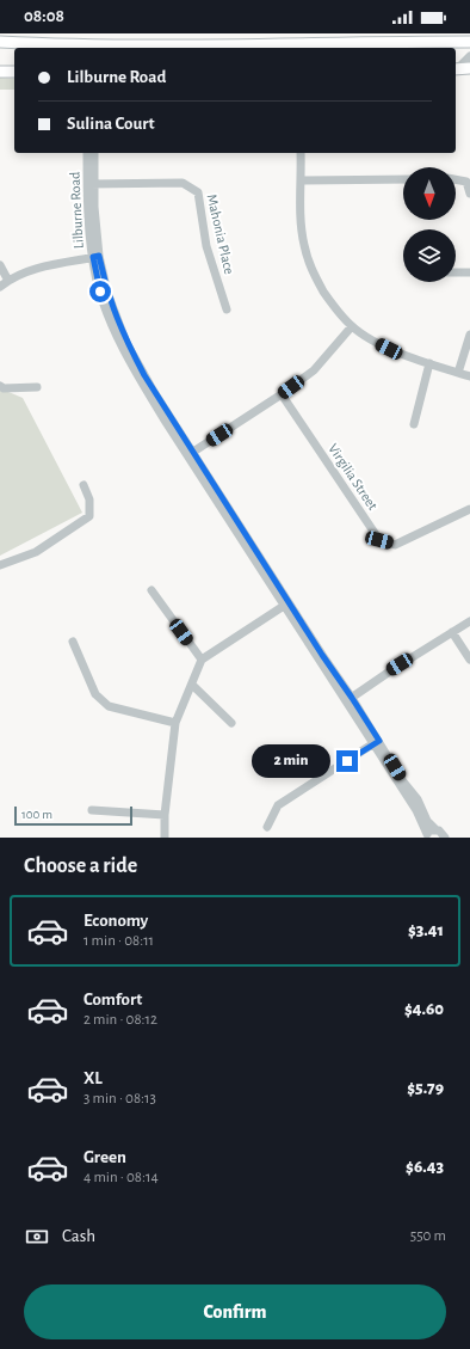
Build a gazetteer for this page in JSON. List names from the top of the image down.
{
  "streets": {
    "street": ["Lilburne Road", "Mahonia Place", "Virgilia Street"]
  },
  "crossings": [
    ["Lilburne Road", "Mahonia Place"]
  ],
  "scale_bar": "100 m",
  "north": "bottom",
  "page": {
    "status": "08:08",
    "banner": ["Lilburne Road", "Sulina Court"],
    "bubble": "2 min",
    "scale": "100 m",
    "heading": "Choose a ride",
    "list": [
      {
        "name": "Economy",
        "note": "1 min · 08:11",
        "value": "$3.41"
      },
      {
        "name": "Comfort",
        "note": "2 min · 08:12",
        "value": "$4.60"
      },
      {
        "name": "XL",
        "note": "3 min · 08:13",
        "value": "$5.79"
      },
      {
        "name": "Green",
        "note": "4 min · 08:14",
        "value": "$6.43"
      }
    ],
    "pay": ["Cash", "550 m"],
    "buttons": "Confirm"
  }
}
